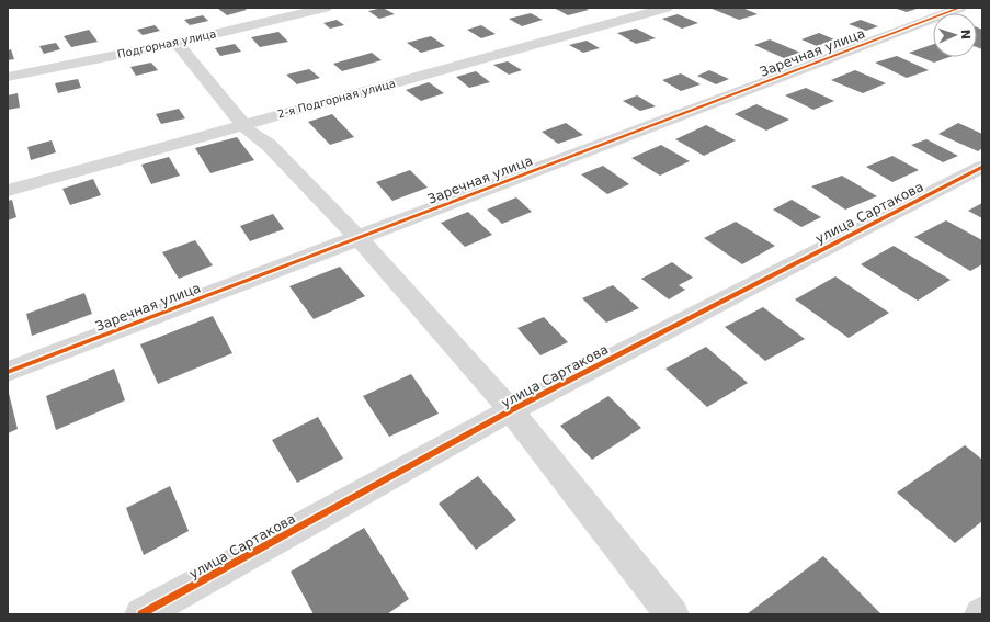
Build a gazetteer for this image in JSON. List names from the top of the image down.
{
  "streets": {
    "street": [
      "Подгорная улица",
      "Заречная улица",
      "2-я Подгорная улица",
      "улица Сартакова"
    ]
  },
  "north": "right"
}
